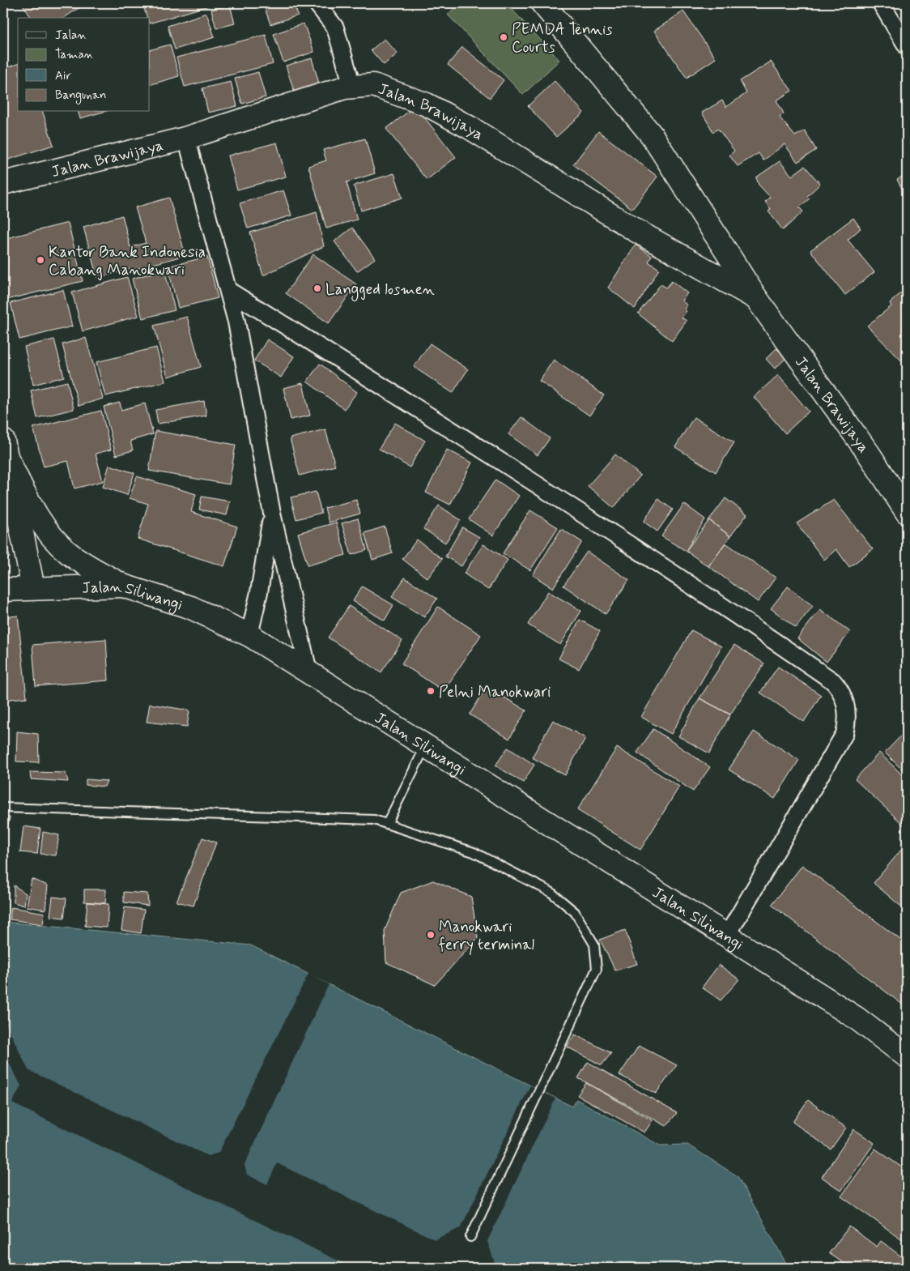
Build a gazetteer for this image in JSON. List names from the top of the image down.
{
  "streets": {
    "main road": ["Jalan Brawijaya", "Jalan Siliwangi"]
  },
  "places": [
    "PEMDA Tennis Courts",
    "Kantor Bank Indonesia Cabang Manokwari",
    "Langged losmen",
    "Pelni Manokwari",
    "Manokwari ferry terminal"
  ],
  "legend": [
    "Jalan",
    "Taman",
    "Air",
    "Bangunan"
  ]
}
